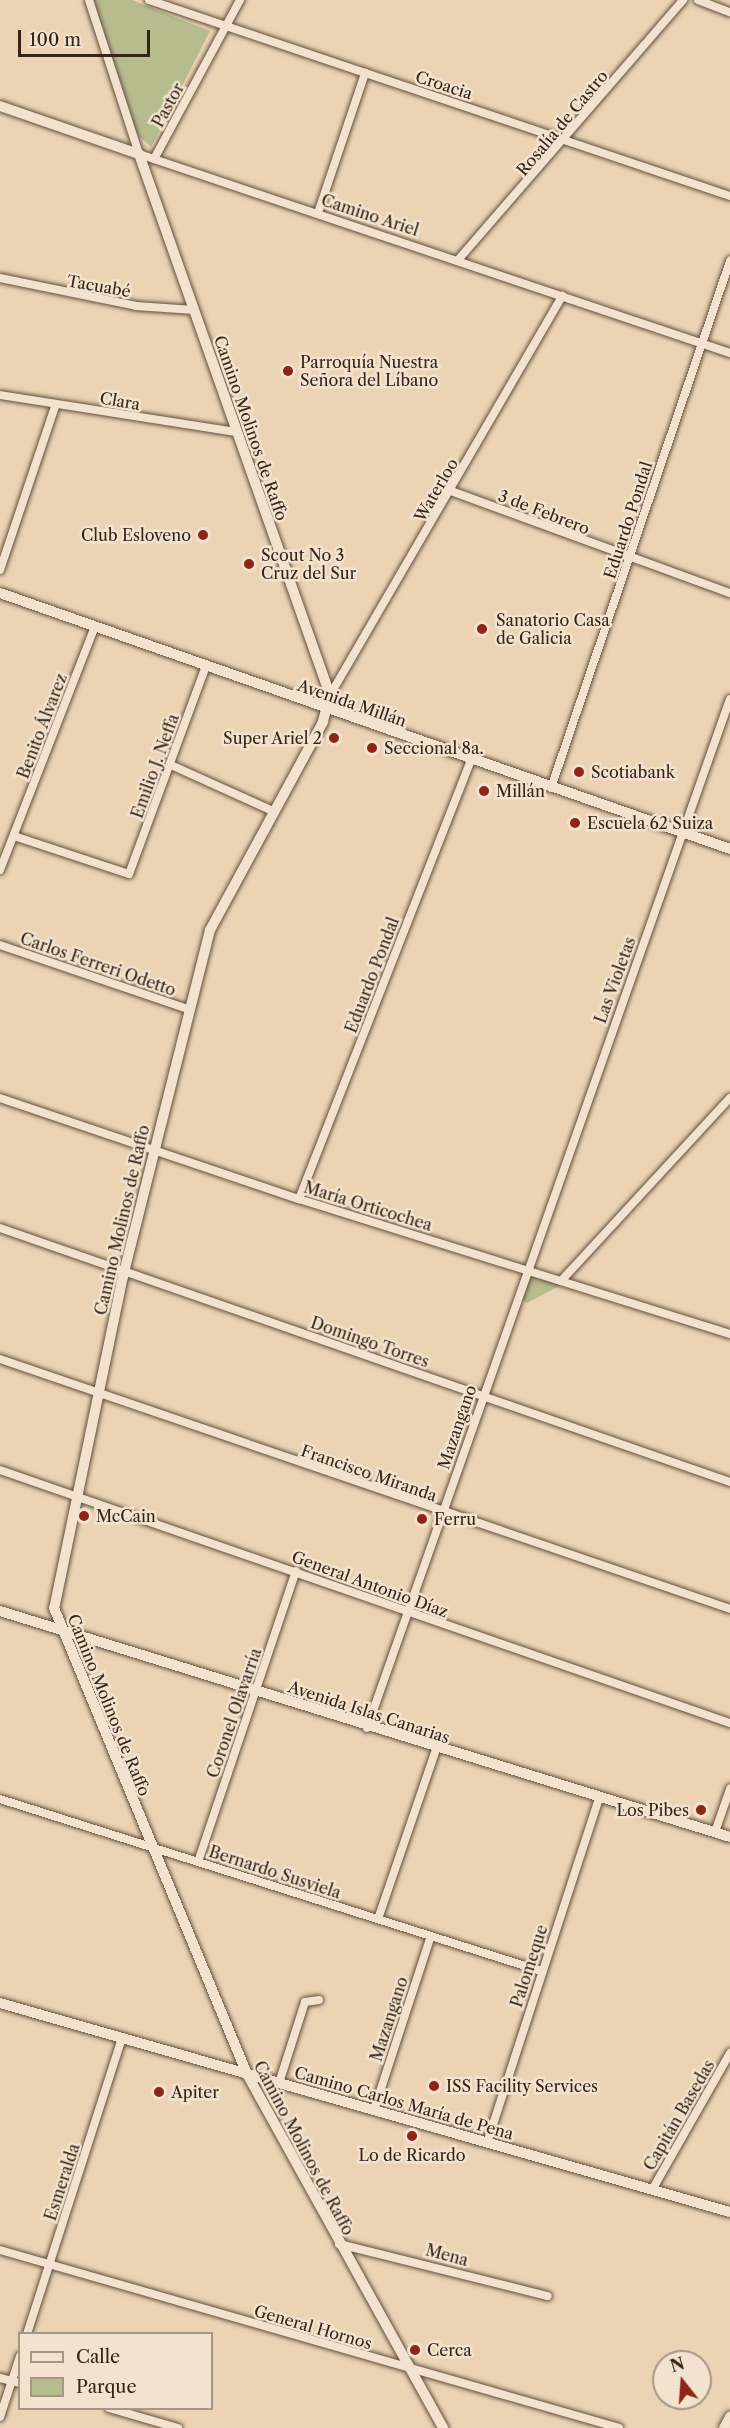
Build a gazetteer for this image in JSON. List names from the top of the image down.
{
  "streets": {
    "street": [
      "Croacia",
      "Pastor",
      "Rosalía de Castro",
      "Camino Ariel",
      "Tacuabé",
      "Clara",
      "Camino Molinos de Raffo",
      "Waterloo",
      "3 de Febrero",
      "Eduardo Pondal",
      "Avenida Millán",
      "Benito Álvarez",
      "Emilio J. Neffa",
      "Carlos Ferreri Odetto",
      "Las Violetas",
      "María Orticochea",
      "Domingo Torres",
      "Mazangano",
      "Francisco Miranda",
      "General Antonio Díaz",
      "Avenida Islas Canarias",
      "Coronel Olavarría",
      "Bernardo Susviela",
      "Palomeque",
      "Camino Carlos María de Pena",
      "Capitán Basedas",
      "Esmeralda",
      "Mena",
      "General Hornos"
    ]
  },
  "crossings": [
    ["Croacia", "Pastor"],
    ["Croacia", "Rosalía de Castro"],
    ["Pastor", "Camino Ariel"],
    ["Rosalía de Castro", "Camino Ariel"],
    ["Camino Ariel", "Camino Molinos de Raffo"],
    ["Camino Ariel", "Waterloo"],
    ["Camino Ariel", "Eduardo Pondal"],
    ["Tacuabé", "Camino Molinos de Raffo"],
    ["Clara", "Camino Molinos de Raffo"],
    ["Camino Molinos de Raffo", "Waterloo"],
    ["Camino Molinos de Raffo", "Avenida Millán"],
    ["Camino Molinos de Raffo", "Carlos Ferreri Odetto"],
    ["Camino Molinos de Raffo", "María Orticochea"],
    ["Camino Molinos de Raffo", "Domingo Torres"],
    ["Camino Molinos de Raffo", "Francisco Miranda"],
    ["Camino Molinos de Raffo", "General Antonio Díaz"],
    ["Camino Molinos de Raffo", "Avenida Islas Canarias"],
    ["Camino Molinos de Raffo", "Bernardo Susviela"],
    ["Camino Molinos de Raffo", "Camino Carlos María de Pena"],
    ["Camino Molinos de Raffo", "Mena"],
    ["Camino Molinos de Raffo", "General Hornos"],
    ["Waterloo", "3 de Febrero"],
    ["3 de Febrero", "Eduardo Pondal"],
    ["Eduardo Pondal", "Avenida Millán"],
    ["Eduardo Pondal", "María Orticochea"],
    ["Avenida Millán", "Benito Álvarez"],
    ["Avenida Millán", "Emilio J. Neffa"],
    ["Avenida Millán", "Las Violetas"],
    ["Benito Álvarez", "Emilio J. Neffa"],
    ["Las Violetas", "María Orticochea"],
    ["Las Violetas", "Mazangano"],
    ["María Orticochea", "Mazangano"],
    ["Domingo Torres", "Mazangano"],
    ["Mazangano", "Francisco Miranda"],
    ["Mazangano", "General Antonio Díaz"],
    ["Mazangano", "Avenida Islas Canarias"],
    ["Mazangano", "Bernardo Susviela"],
    ["Mazangano", "Camino Carlos María de Pena"],
    ["General Antonio Díaz", "Coronel Olavarría"],
    ["Avenida Islas Canarias", "Coronel Olavarría"],
    ["Avenida Islas Canarias", "Palomeque"],
    ["Coronel Olavarría", "Bernardo Susviela"],
    ["Bernardo Susviela", "Palomeque"],
    ["Palomeque", "Camino Carlos María de Pena"],
    ["Camino Carlos María de Pena", "Capitán Basedas"],
    ["Camino Carlos María de Pena", "Esmeralda"],
    ["Esmeralda", "General Hornos"]
  ],
  "places": [
    "Parroquía Nuestra Señora del Líbano",
    "Club Esloveno",
    "Scout No 3 Cruz del Sur",
    "Sanatorio Casa de Galicia",
    "Super Ariel 2",
    "Seccional 8a.",
    "Scotiabank",
    "Millán",
    "Escuela 62 Suiza",
    "McCain",
    "Ferru",
    "Los Pibes",
    "ISS Facility Services",
    "Apiter",
    "Lo de Ricardo",
    "Cerca"
  ],
  "legend": ["Calle", "Parque"],
  "scale_bar": "100 m",
  "north": "top"
}
